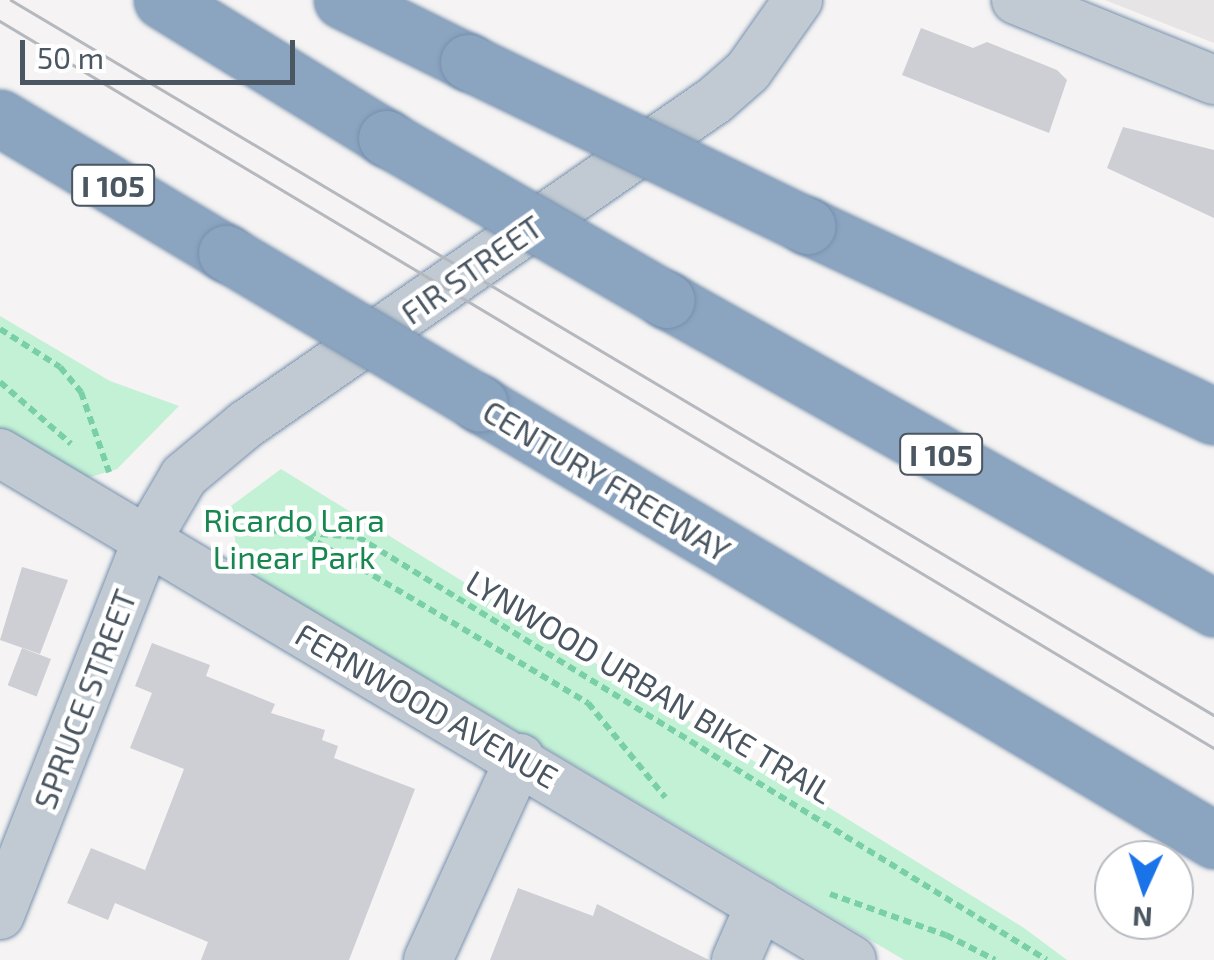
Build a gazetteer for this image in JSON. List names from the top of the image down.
{
  "streets": {
    "highway": ["I 105", "CENTURY FREEWAY"],
    "street": ["FIR STREET", "SPRUCE STREET", "FERNWOOD AVENUE"],
    "path": ["LYNWOOD URBAN BIKE TRAIL"]
  },
  "crossings": [
    ["FIR STREET", "SPRUCE STREET"],
    ["FIR STREET", "FERNWOOD AVENUE"],
    ["SPRUCE STREET", "FERNWOOD AVENUE"]
  ],
  "parks": ["Ricardo Lara Linear Park"],
  "scale_bar": "50 m",
  "north": "bottom"
}
